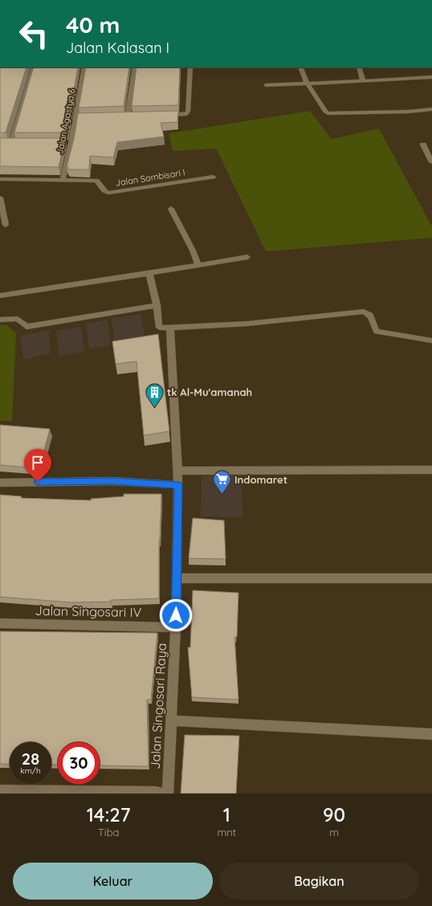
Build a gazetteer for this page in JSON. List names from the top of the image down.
{
  "streets": {
    "street": [
      "Jalan Agastya 6",
      "Jalan Sambisari I",
      "Jalan Singosari IV",
      "Jalan Singosari Raya"
    ]
  },
  "crossings": [
    ["Jalan Agastya 6", "Jalan Sambisari I"],
    ["Jalan Singosari IV", "Jalan Singosari Raya"]
  ],
  "places": {
    "building": ["tk Al-Mu'amanah"],
    "supermarket": ["Indomaret"]
  },
  "page": {
    "turn": ["40 m", "Jalan Kalasan I"],
    "speed": "28 km/h",
    "limit": "30",
    "eta": [
      "14:27",
      "Tiba",
      "1",
      "mnt",
      "90",
      "m"
    ],
    "buttons": ["Keluar", "Bagikan"]
  }
}
